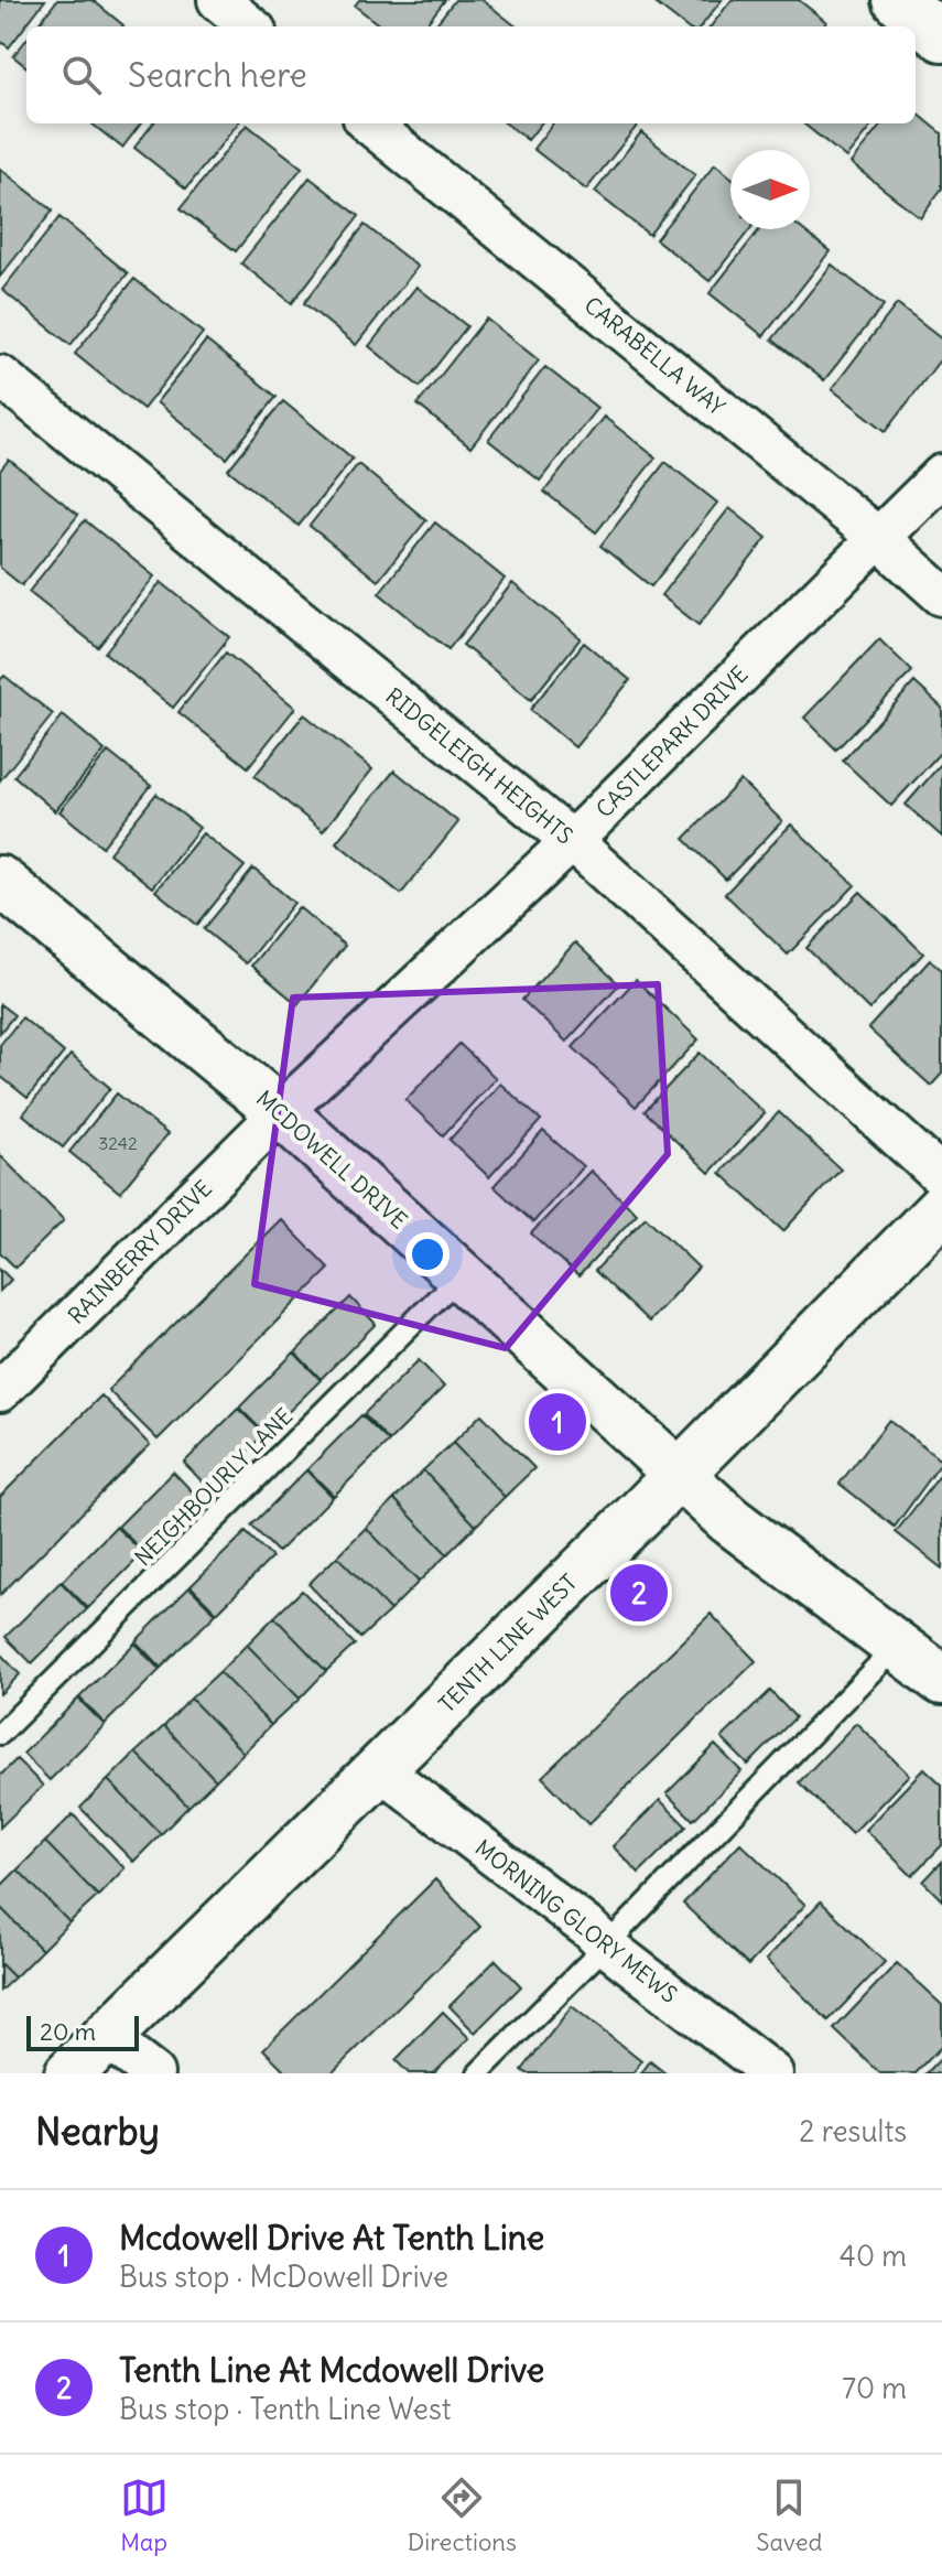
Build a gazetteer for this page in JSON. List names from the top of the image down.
{
  "streets": {
    "street": [
      "CARABELLA WAY",
      "CASTLEPARK DRIVE",
      "RIDGELEIGH HEIGHTS",
      "MCDOWELL DRIVE",
      "RAINBERRY DRIVE",
      "TENTH LINE WEST",
      "MORNING GLORY MEWS"
    ],
    "lane": ["NEIGHBOURLY LANE"]
  },
  "crossings": [
    ["CARABELLA WAY", "CASTLEPARK DRIVE"],
    ["CASTLEPARK DRIVE", "RIDGELEIGH HEIGHTS"],
    ["CASTLEPARK DRIVE", "MCDOWELL DRIVE"],
    ["CASTLEPARK DRIVE", "RAINBERRY DRIVE"],
    ["MCDOWELL DRIVE", "RAINBERRY DRIVE"],
    ["MCDOWELL DRIVE", "NEIGHBOURLY LANE"],
    ["MCDOWELL DRIVE", "TENTH LINE WEST"],
    ["TENTH LINE WEST", "MORNING GLORY MEWS"]
  ],
  "house_numbers": ["3242"],
  "scale_bar": "20 m",
  "north": "right",
  "page": {
    "search": "Search here",
    "pins": ["1", "2"],
    "scale": "20 m",
    "heading": ["Nearby", "2 results"],
    "list": [
      {
        "mark": "1",
        "name": "Mcdowell Drive At Tenth Line",
        "note": "Bus stop · McDowell Drive",
        "value": "40 m"
      },
      {
        "mark": "2",
        "name": "Tenth Line At Mcdowell Drive",
        "note": "Bus stop · Tenth Line West",
        "value": "70 m"
      }
    ],
    "nav": ["Map", "Directions", "Saved"]
  }
}
